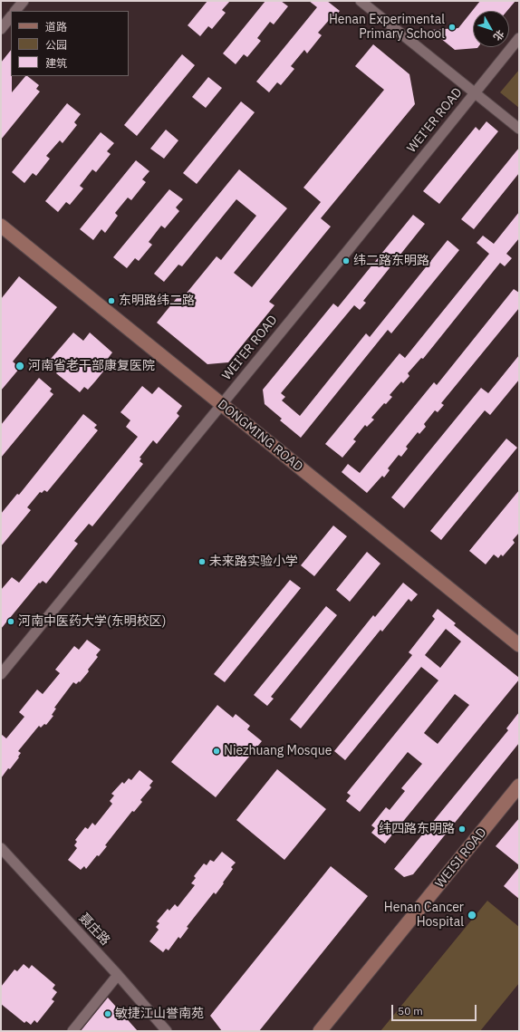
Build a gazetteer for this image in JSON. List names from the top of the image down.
{
  "streets": {
    "street": [
      "WEI'ER ROAD",
      "DONGMING ROAD",
      "WEISI ROAD",
      "聂庄路"
    ]
  },
  "crossings": [
    ["WEI'ER ROAD", "DONGMING ROAD"]
  ],
  "places": [
    "Henan Experimental Primary School",
    "纬二路东明路",
    "东明路纬二路",
    "河南省老干部康复医院",
    "未来路实验小学",
    "河南中医药大学(东明校区)",
    "Niezhuang Mosque",
    "纬四路东明路",
    "Henan Cancer Hospital",
    "敏捷江山誉南苑"
  ],
  "legend": ["道路", "公园", "建筑"],
  "scale_bar": "50 m",
  "north": "bottom right"
}
